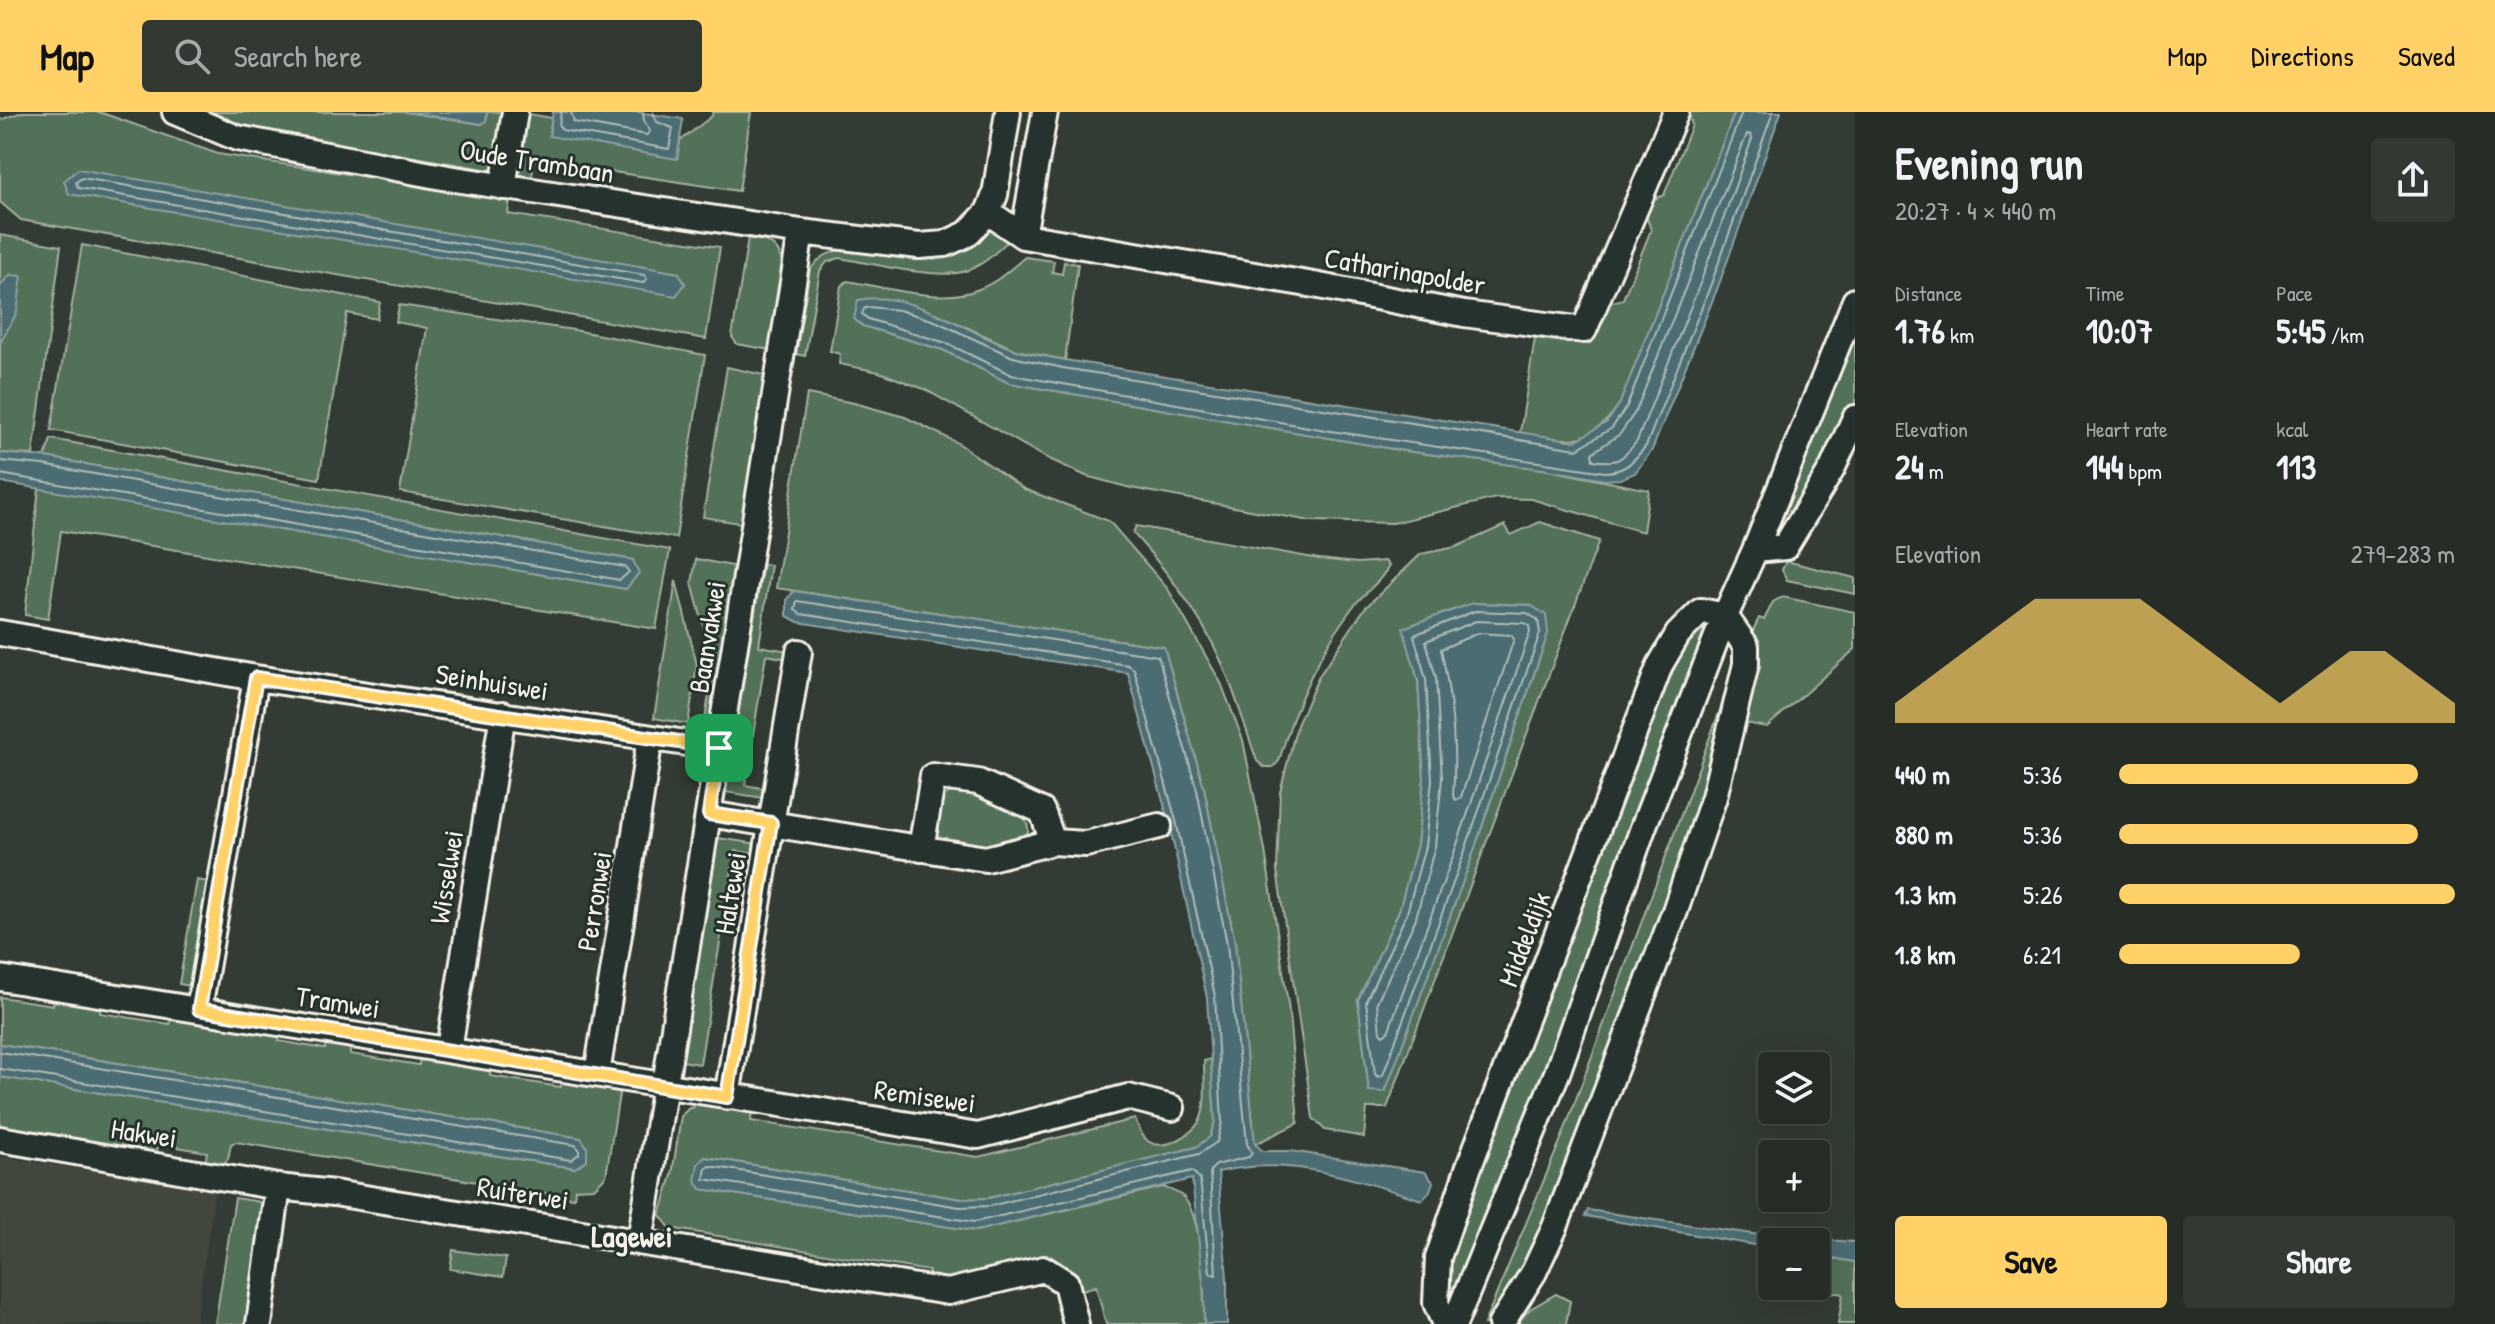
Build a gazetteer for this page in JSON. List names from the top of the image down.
{
  "streets": {
    "street": [
      "Oude Trambaan",
      "Catharinapolder",
      "Baanvakwei",
      "Seinhuiswei",
      "Wisselwei",
      "Haltewei",
      "Perronwei",
      "Middeldijk",
      "Tramwei",
      "Remisewei",
      "Hakwei",
      "Ruiterwei"
    ]
  },
  "crossings": [
    ["Oude Trambaan", "Catharinapolder"],
    ["Oude Trambaan", "Baanvakwei"],
    ["Baanvakwei", "Seinhuiswei"],
    ["Baanvakwei", "Tramwei"],
    ["Baanvakwei", "Remisewei"],
    ["Baanvakwei", "Ruiterwei"],
    ["Seinhuiswei", "Wisselwei"],
    ["Seinhuiswei", "Perronwei"],
    ["Wisselwei", "Tramwei"],
    ["Haltewei", "Remisewei"],
    ["Perronwei", "Tramwei"],
    ["Tramwei", "Remisewei"],
    ["Hakwei", "Ruiterwei"]
  ],
  "districts": ["Lagewei"],
  "page": {
    "header": "Map",
    "search": "Search here",
    "nav": ["Map", "Directions", "Saved"],
    "heading": ["Evening run", "20:27 · 4 × 440 m"],
    "stats": [
      ["Distance", "1.76 km"],
      ["Time", "10:07"],
      ["Pace", "5:45 /km"],
      ["Elevation", "24 m"],
      ["Heart rate", "144 bpm"],
      ["kcal", "113"]
    ],
    "chart": ["Elevation", "279–283 m"],
    "list": [
      {
        "name": "440 m",
        "note": "5:36"
      },
      {
        "name": "880 m",
        "note": "5:36"
      },
      {
        "name": "1.3 km",
        "note": "5:26"
      },
      {
        "name": "1.8 km",
        "note": "6:21"
      }
    ],
    "map_buttons": ["+", "−"],
    "buttons": ["Save", "Share"]
  }
}
